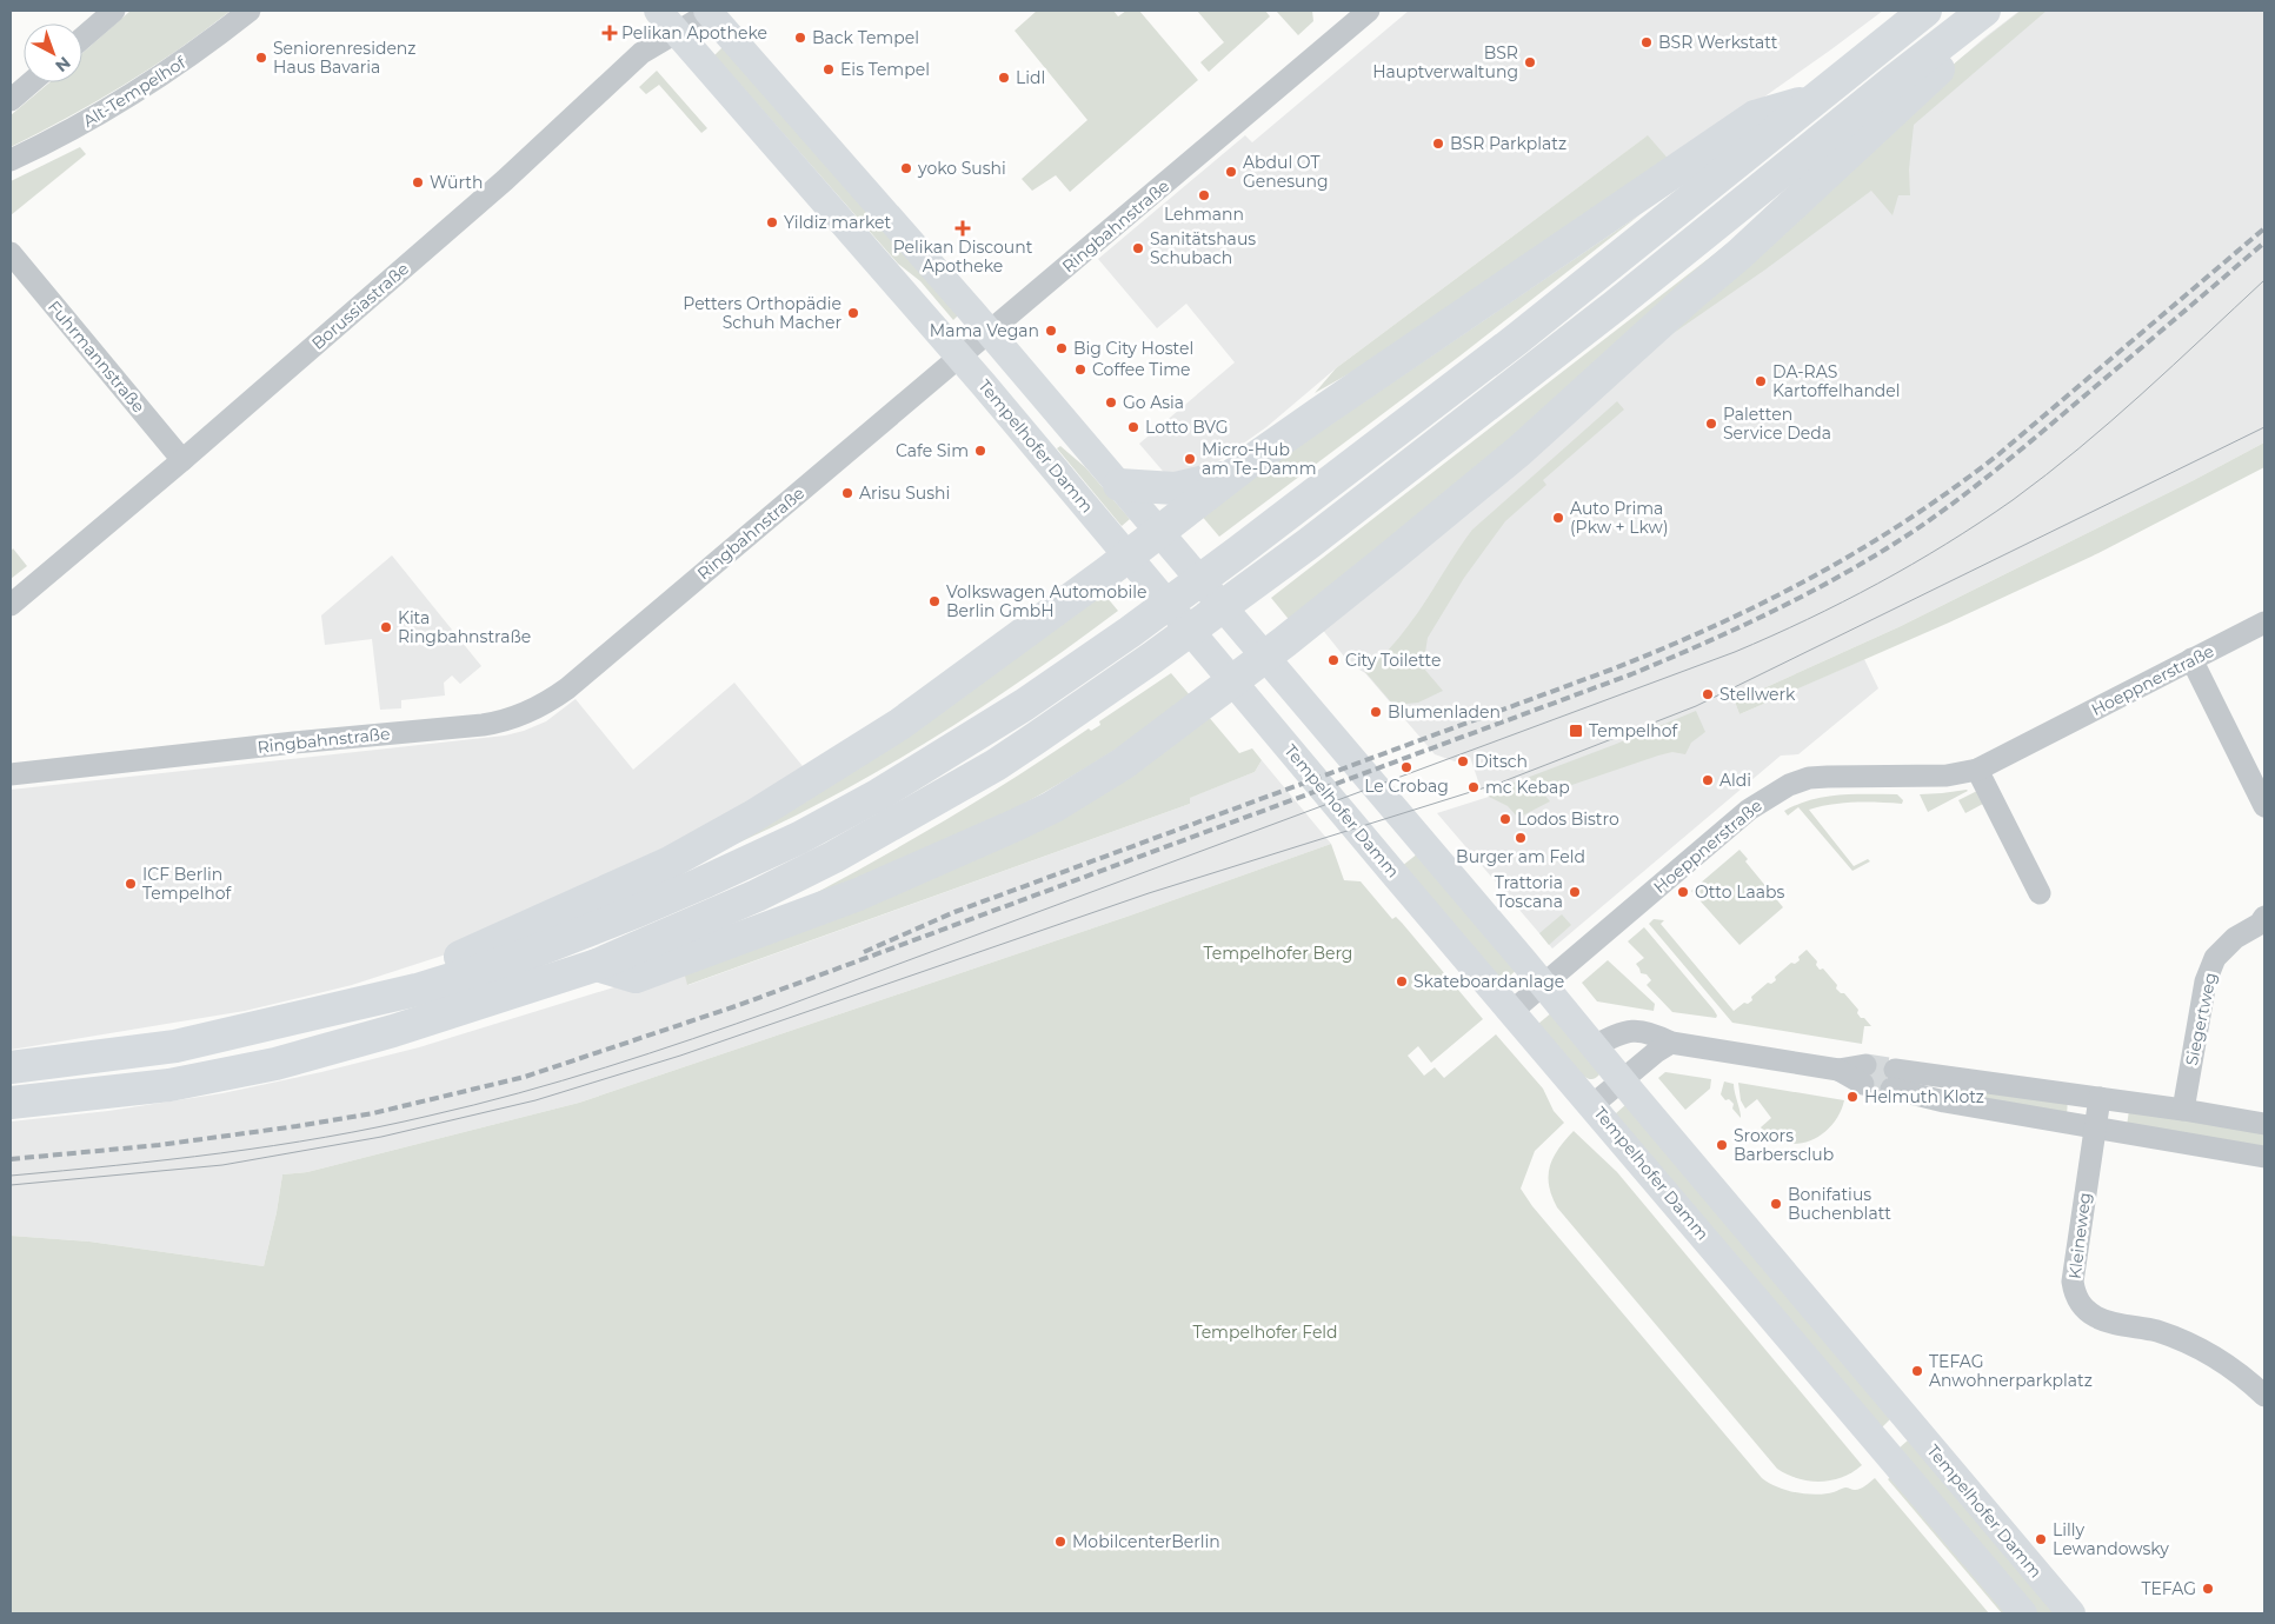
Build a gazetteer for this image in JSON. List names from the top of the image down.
{
  "streets": {
    "main road": ["Tempelhofer Damm"],
    "street": [
      "Alt-Tempelhof",
      "Ringbahnstraße",
      "Borussiastraße",
      "Fuhrmannstraße",
      "Hoeppnerstraße",
      "Siegertweg",
      "Kleineweg"
    ]
  },
  "crossings": [
    ["Ringbahnstraße", "Tempelhofer Damm"],
    ["Borussiastraße", "Fuhrmannstraße"],
    ["Borussiastraße", "Tempelhofer Damm"],
    ["Tempelhofer Damm", "Hoeppnerstraße"]
  ],
  "parks": ["Tempelhofer Berg", "Tempelhofer Feld"],
  "places": {
    "health": ["Pelikan Apotheke", "Pelikan Discount Apotheke"],
    "other": [
      "Back Tempel",
      "BSR Werkstatt",
      "Seniorenresidenz Haus Bavaria",
      "BSR Hauptverwaltung",
      "Eis Tempel",
      "Lidl",
      "BSR Parkplatz",
      "yoko Sushi",
      "Abdul OT Genesung",
      "Würth",
      "Lehmann",
      "Yildiz market",
      "Sanitätshaus Schubach",
      "Petters Orthopädie Schuh Macher",
      "Mama Vegan",
      "Big City Hostel",
      "Coffee Time",
      "DA-RAS Kartoffelhandel",
      "Go Asia",
      "Paletten Service Deda",
      "Lotto BVG",
      "Cafe Sim",
      "Micro-Hub am Te-Damm",
      "Arisu Sushi",
      "Auto Prima (Pkw + Lkw)",
      "Volkswagen Automobile Berlin GmbH",
      "Kita Ringbahnstraße",
      "City Toilette",
      "Stellwerk",
      "Blumenladen",
      "Ditsch",
      "Le Crobag",
      "Aldi",
      "mc Kebap",
      "Lodos Bistro",
      "Burger am Feld",
      "ICF Berlin Tempelhof",
      "Trattoria Toscana",
      "Otto Laabs",
      "Skateboardanlage",
      "Helmuth Klotz",
      "Sroxors Barbersclub",
      "Bonifatius Buchenblatt",
      "TEFAG Anwohnerparkplatz",
      "Lilly Lewandowsky",
      "MobilcenterBerlin",
      "TEFAG"
    ],
    "transit": ["Tempelhof"]
  },
  "north": "bottom right"
}
